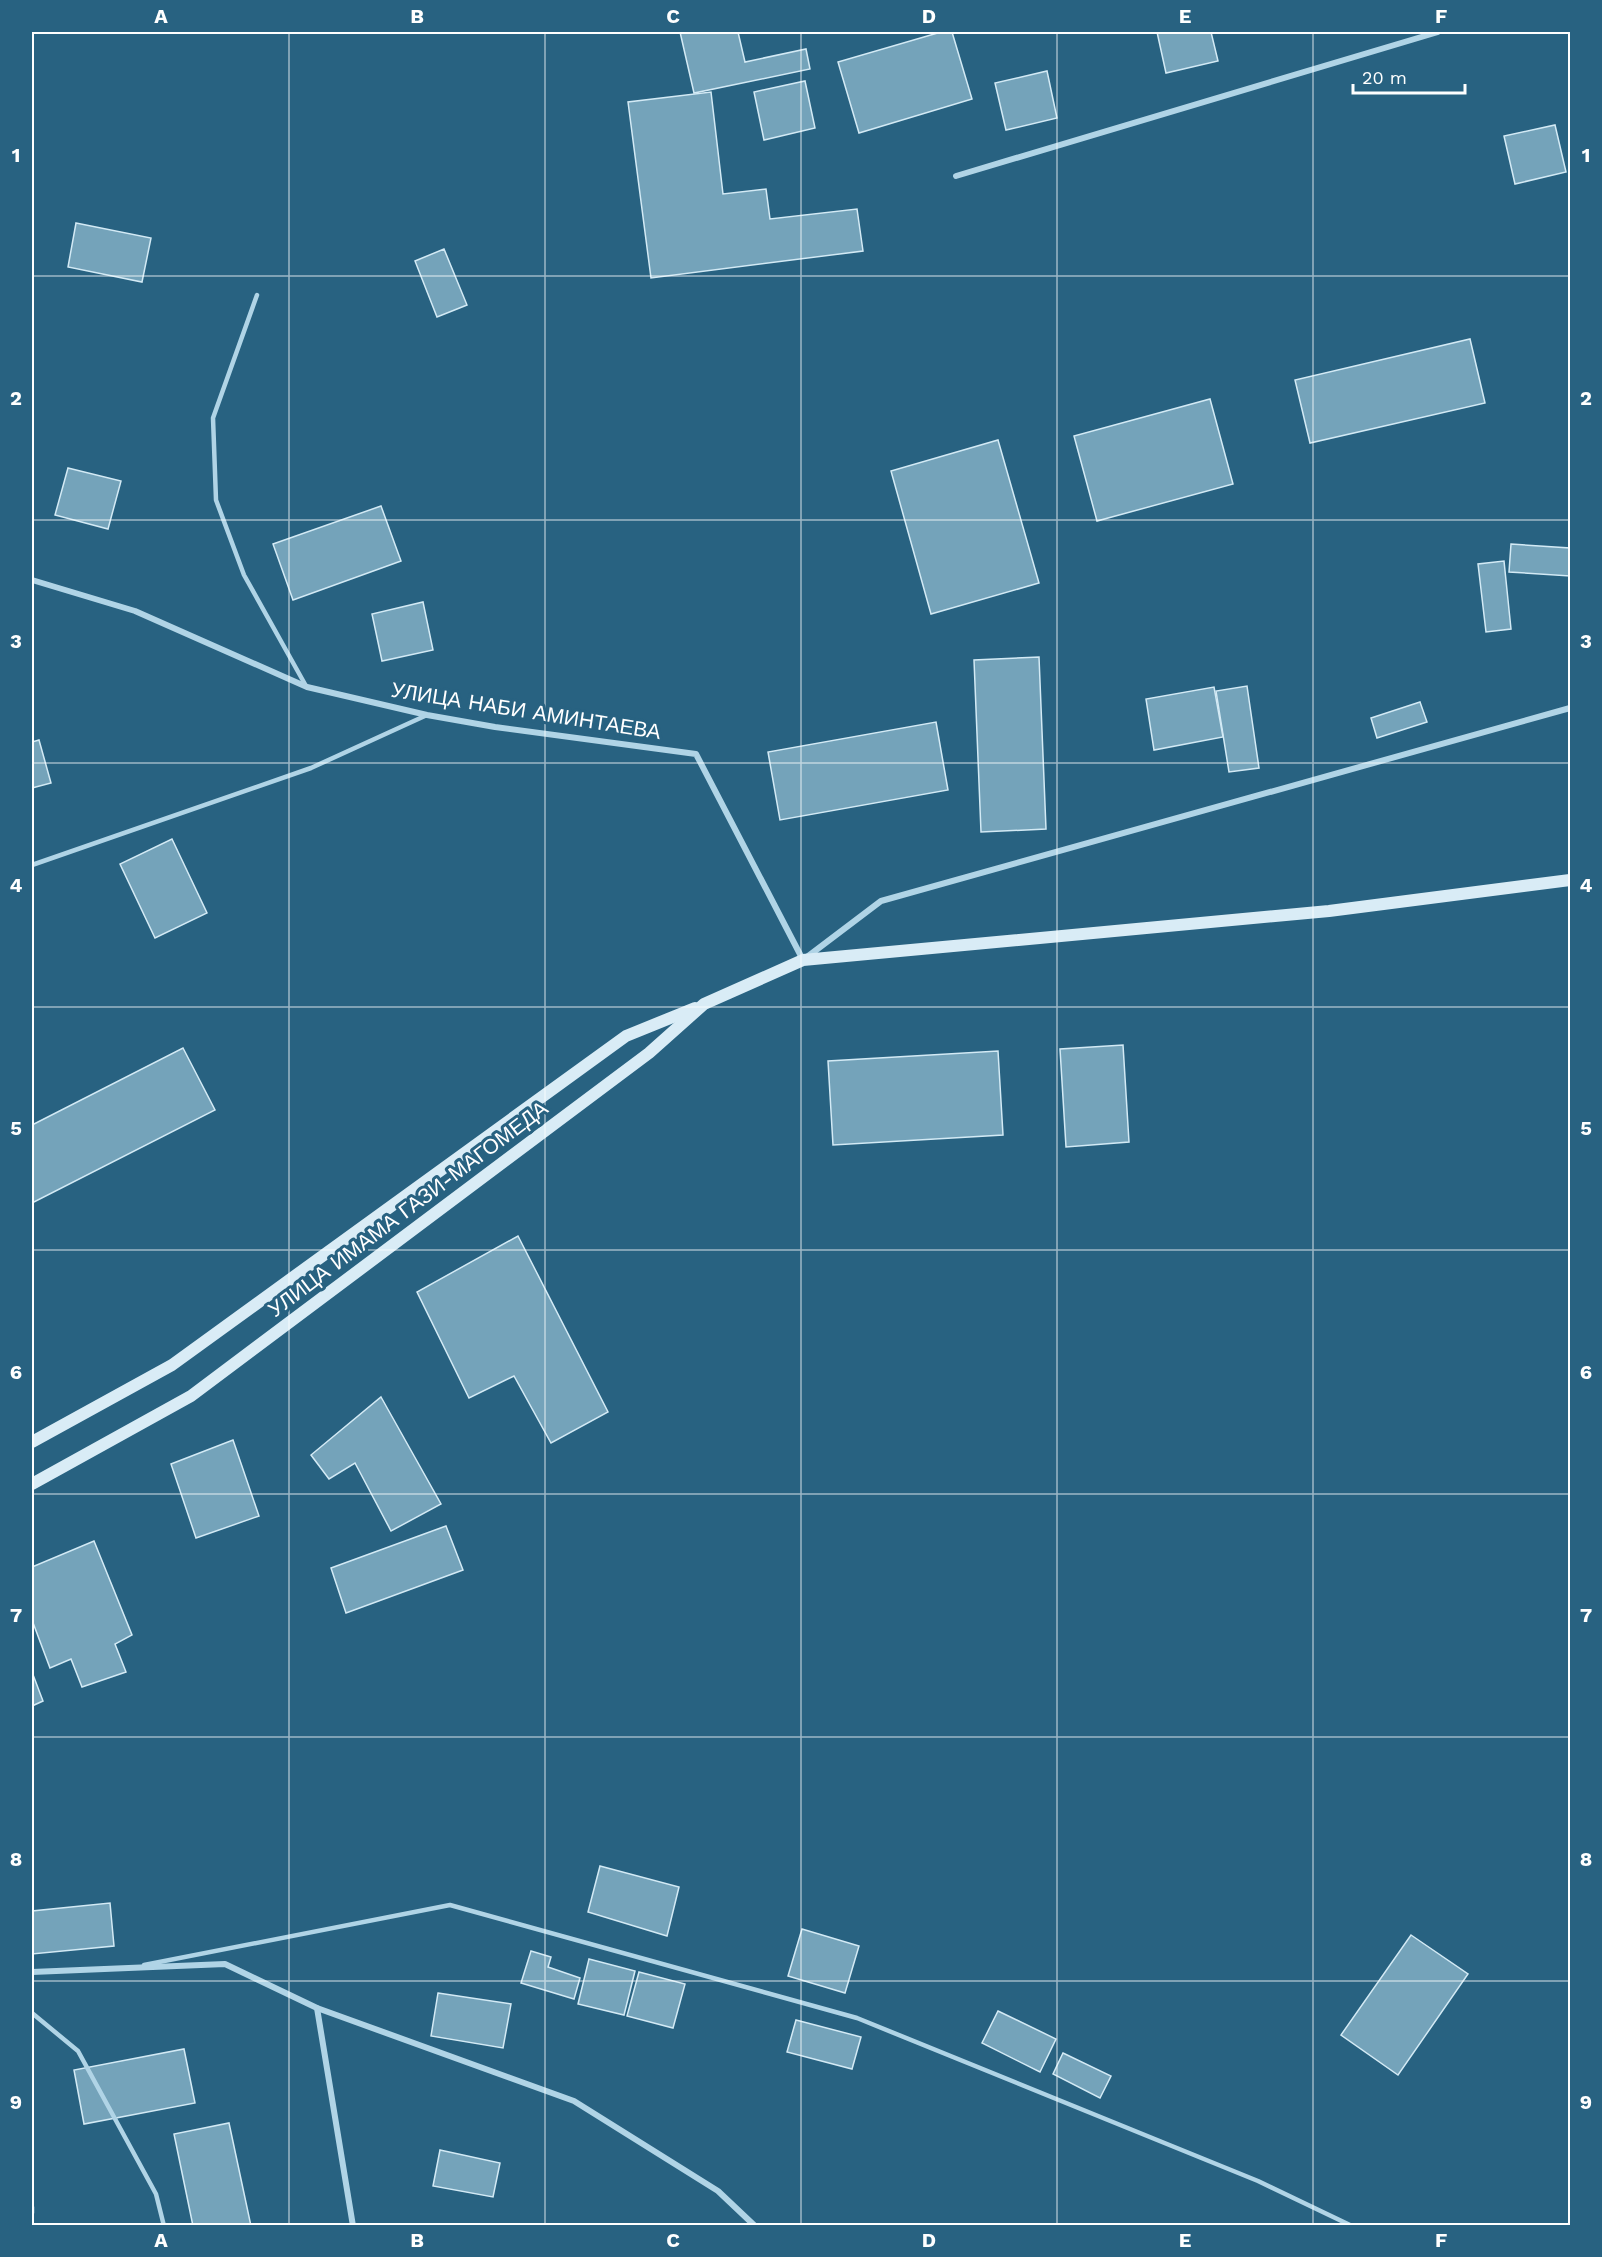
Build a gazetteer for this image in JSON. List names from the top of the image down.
{
  "streets": {
    "main road": ["УЛИЦА ИМАМА ГАЗИ-МАГОМЕДА"],
    "street": ["УЛИЦА НАБИ АМИНТАЕВА"]
  },
  "crossings": [
    ["УЛИЦА НАБИ АМИНТАЕВА", "УЛИЦА ИМАМА ГАЗИ-МАГОМЕДА"]
  ],
  "scale_bar": "20 m",
  "grid": {
    "columns": [
      "A",
      "B",
      "C",
      "D",
      "E",
      "F"
    ],
    "rows": [
      "1",
      "2",
      "3",
      "4",
      "5",
      "6",
      "7",
      "8",
      "9"
    ]
  }
}
